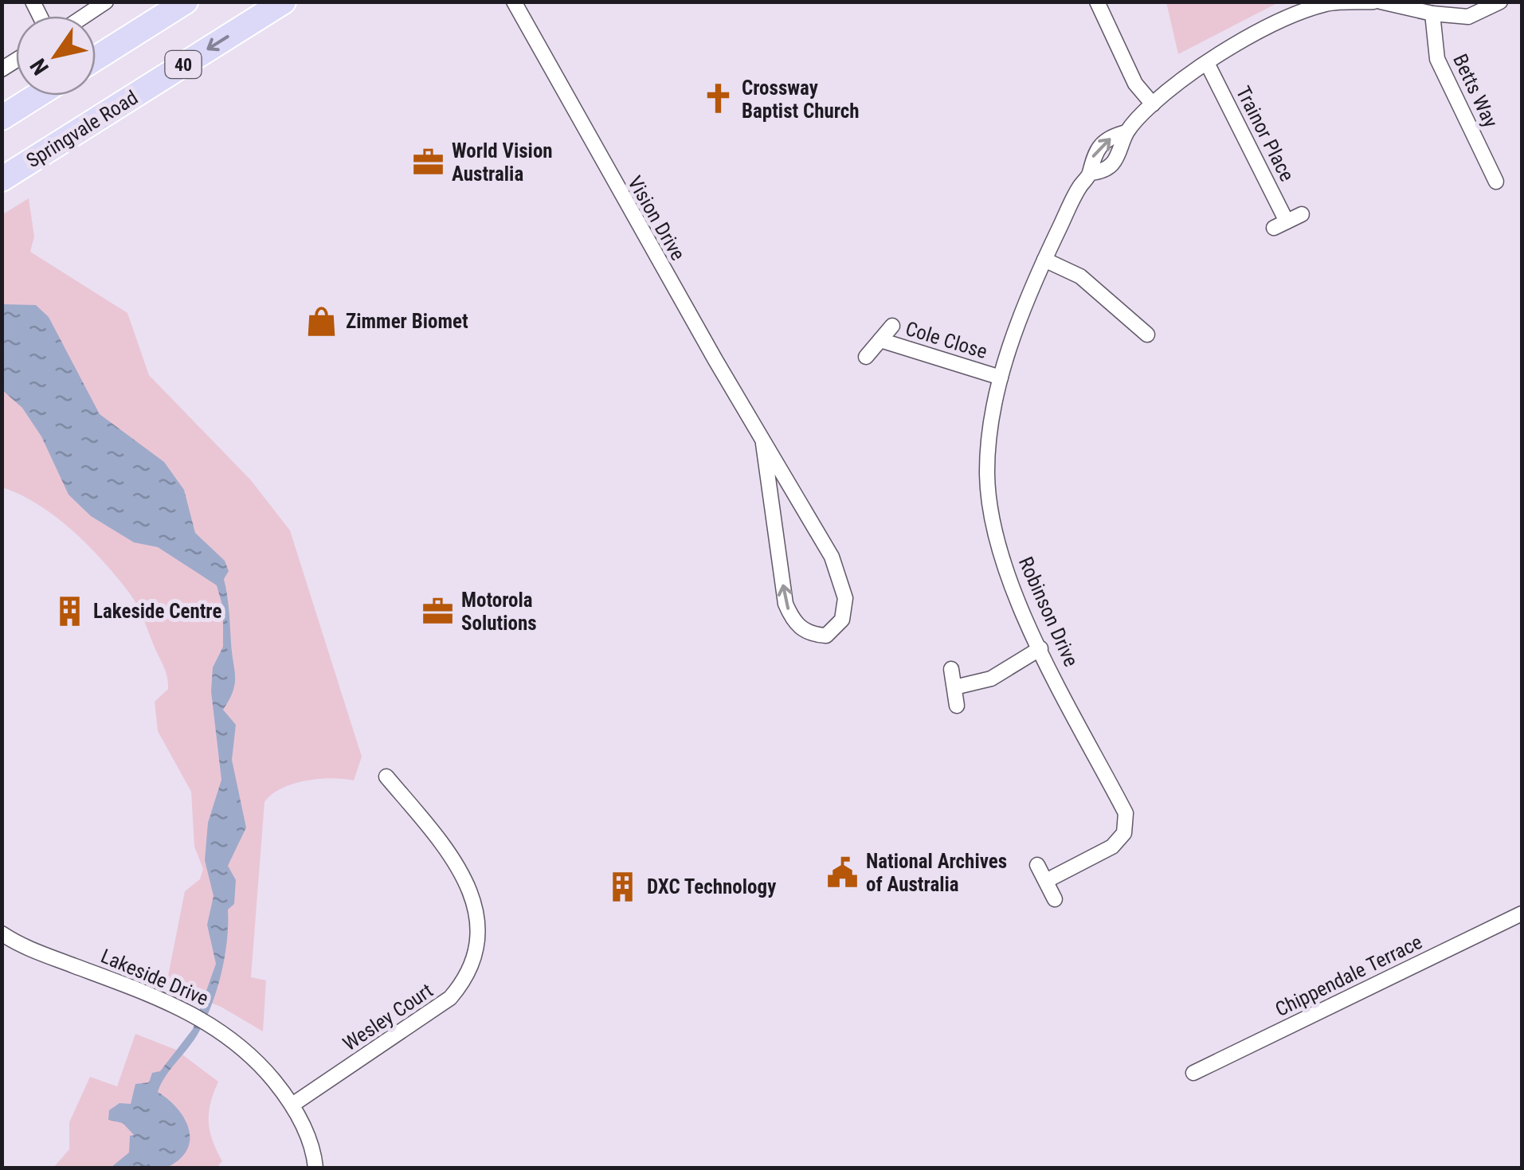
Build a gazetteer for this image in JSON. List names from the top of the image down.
{
  "streets": {
    "highway": ["40", "Springvale Road"],
    "street": [
      "Betts Way",
      "Trainor Place",
      "Vision Drive",
      "Cole Close",
      "Robinson Drive",
      "Chippendale Terrace",
      "Lakeside Drive",
      "Wesley Court"
    ]
  },
  "crossings": [
    ["Trainor Place", "Robinson Drive"],
    ["Cole Close", "Robinson Drive"],
    ["Lakeside Drive", "Wesley Court"]
  ],
  "places": {
    "church": ["Crossway Baptist Church"],
    "office": ["World Vision Australia", "Motorola Solutions"],
    "shop": ["Zimmer Biomet"],
    "building": ["Lakeside Centre", "DXC Technology"],
    "public building": ["National Archives of Australia"]
  },
  "north": "bottom left"
}
